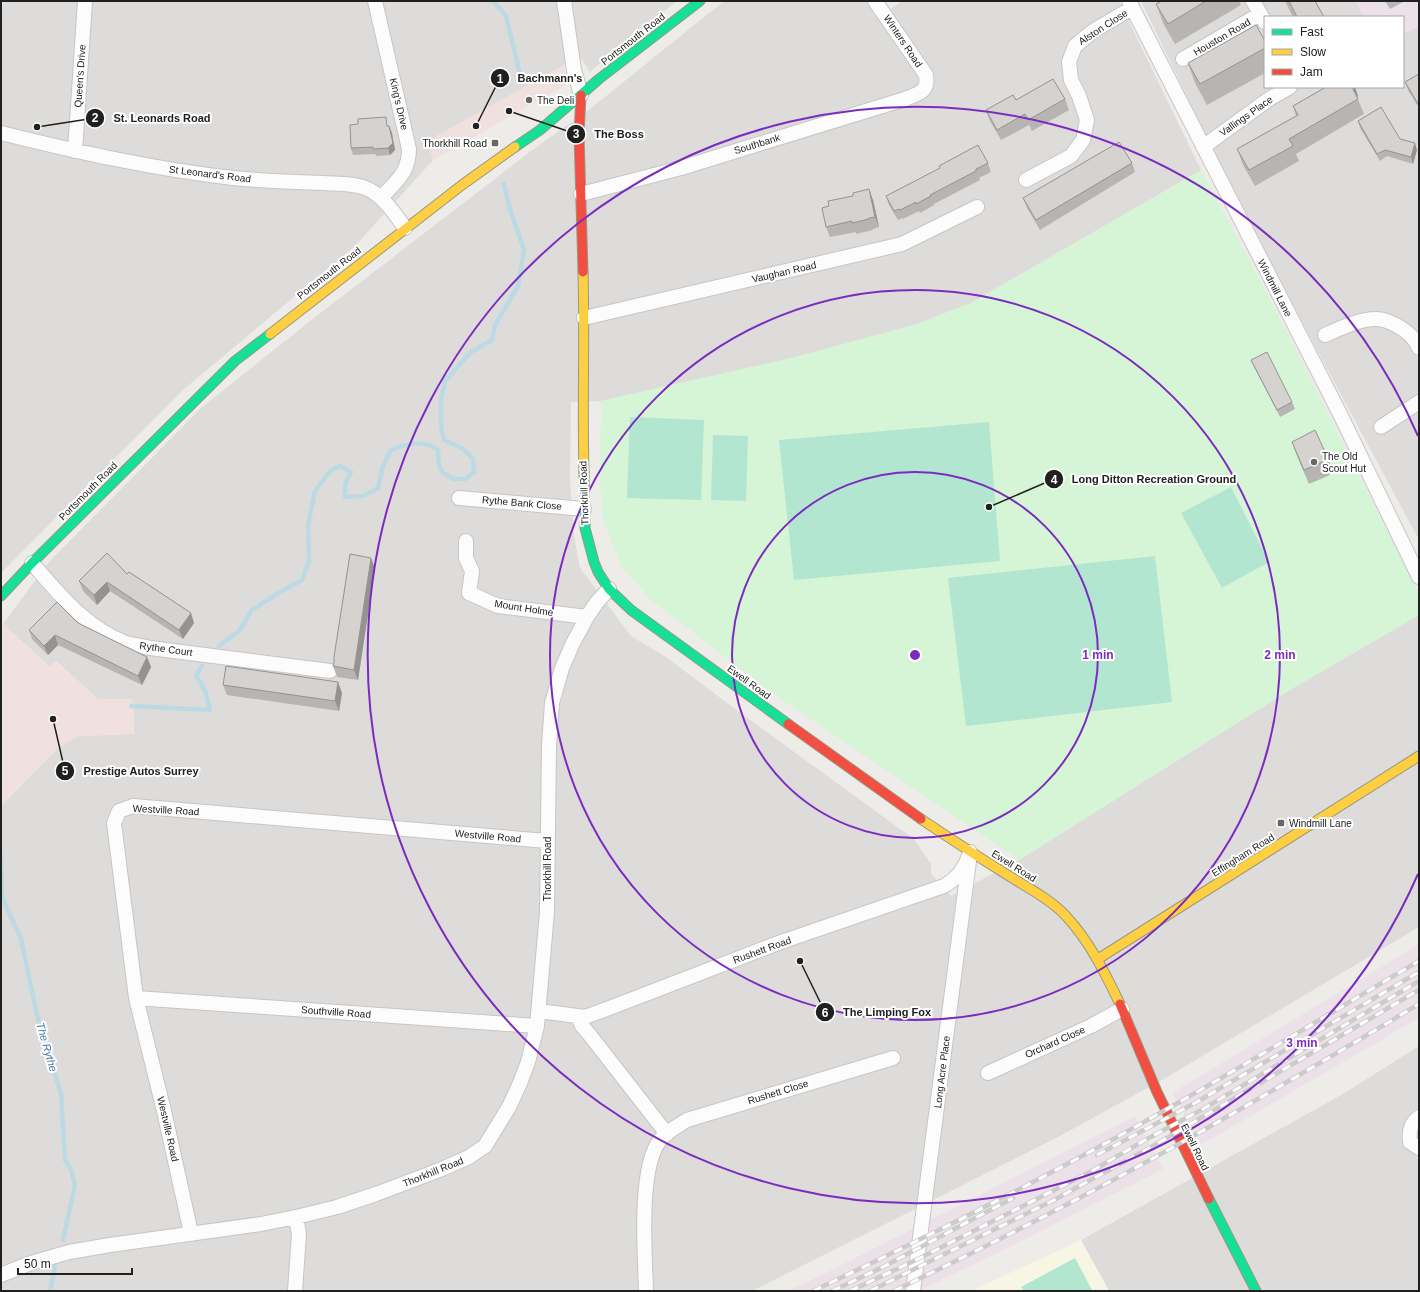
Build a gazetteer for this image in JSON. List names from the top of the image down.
{
  "streets": {
    "street": [
      "Alston Close",
      "Houston Road",
      "Portsmouth Road",
      "Winters Road",
      "Queen's Drive",
      "King's Drive",
      "Vallings Place",
      "Southbank",
      "St Leonard's Road",
      "Vaughan Road",
      "Windmill Lane",
      "Thorkhill Road",
      "Rythe Bank Close",
      "Mount Holme",
      "Rythe Court",
      "Ewell Road",
      "Westville Road",
      "Effingham Road",
      "Rushett Road",
      "Southville Road",
      "Orchard Close",
      "Long Acre Place",
      "Rushett Close"
    ]
  },
  "crossings": [
    ["Alston Close", "Windmill Lane"],
    ["Portsmouth Road", "St Leonard's Road"],
    ["Portsmouth Road", "Thorkhill Road"],
    ["Portsmouth Road", "Rythe Court"],
    ["Winters Road", "Southbank"],
    ["Queen's Drive", "St Leonard's Road"],
    ["King's Drive", "St Leonard's Road"],
    ["Vallings Place", "Windmill Lane"],
    ["Southbank", "Thorkhill Road"],
    ["Vaughan Road", "Thorkhill Road"],
    ["Thorkhill Road", "Rythe Bank Close"],
    ["Thorkhill Road", "Mount Holme"],
    ["Thorkhill Road", "Ewell Road"],
    ["Thorkhill Road", "Westville Road"],
    ["Thorkhill Road", "Rushett Road"],
    ["Thorkhill Road", "Southville Road"],
    ["Ewell Road", "Effingham Road"],
    ["Ewell Road", "Rushett Road"],
    ["Ewell Road", "Orchard Close"],
    ["Ewell Road", "Long Acre Place"],
    ["Westville Road", "Southville Road"],
    ["Rushett Road", "Long Acre Place"]
  ],
  "water": ["The Rythe"],
  "places": {
    "other": [
      "The Deli",
      "The Boss",
      "Bachmann's",
      "St. Leonards Road",
      "The Old Scout Hut",
      "Long Ditton Recreation Ground",
      "Prestige Autos Surrey",
      "The Limping Fox"
    ],
    "transit": ["Thorkhill Road", "Windmill Lane"]
  },
  "legend": ["Fast", "Slow", "Jam"],
  "scale_bar": "50 m",
  "rings": ["1 min", "2 min", "3 min"]
}
